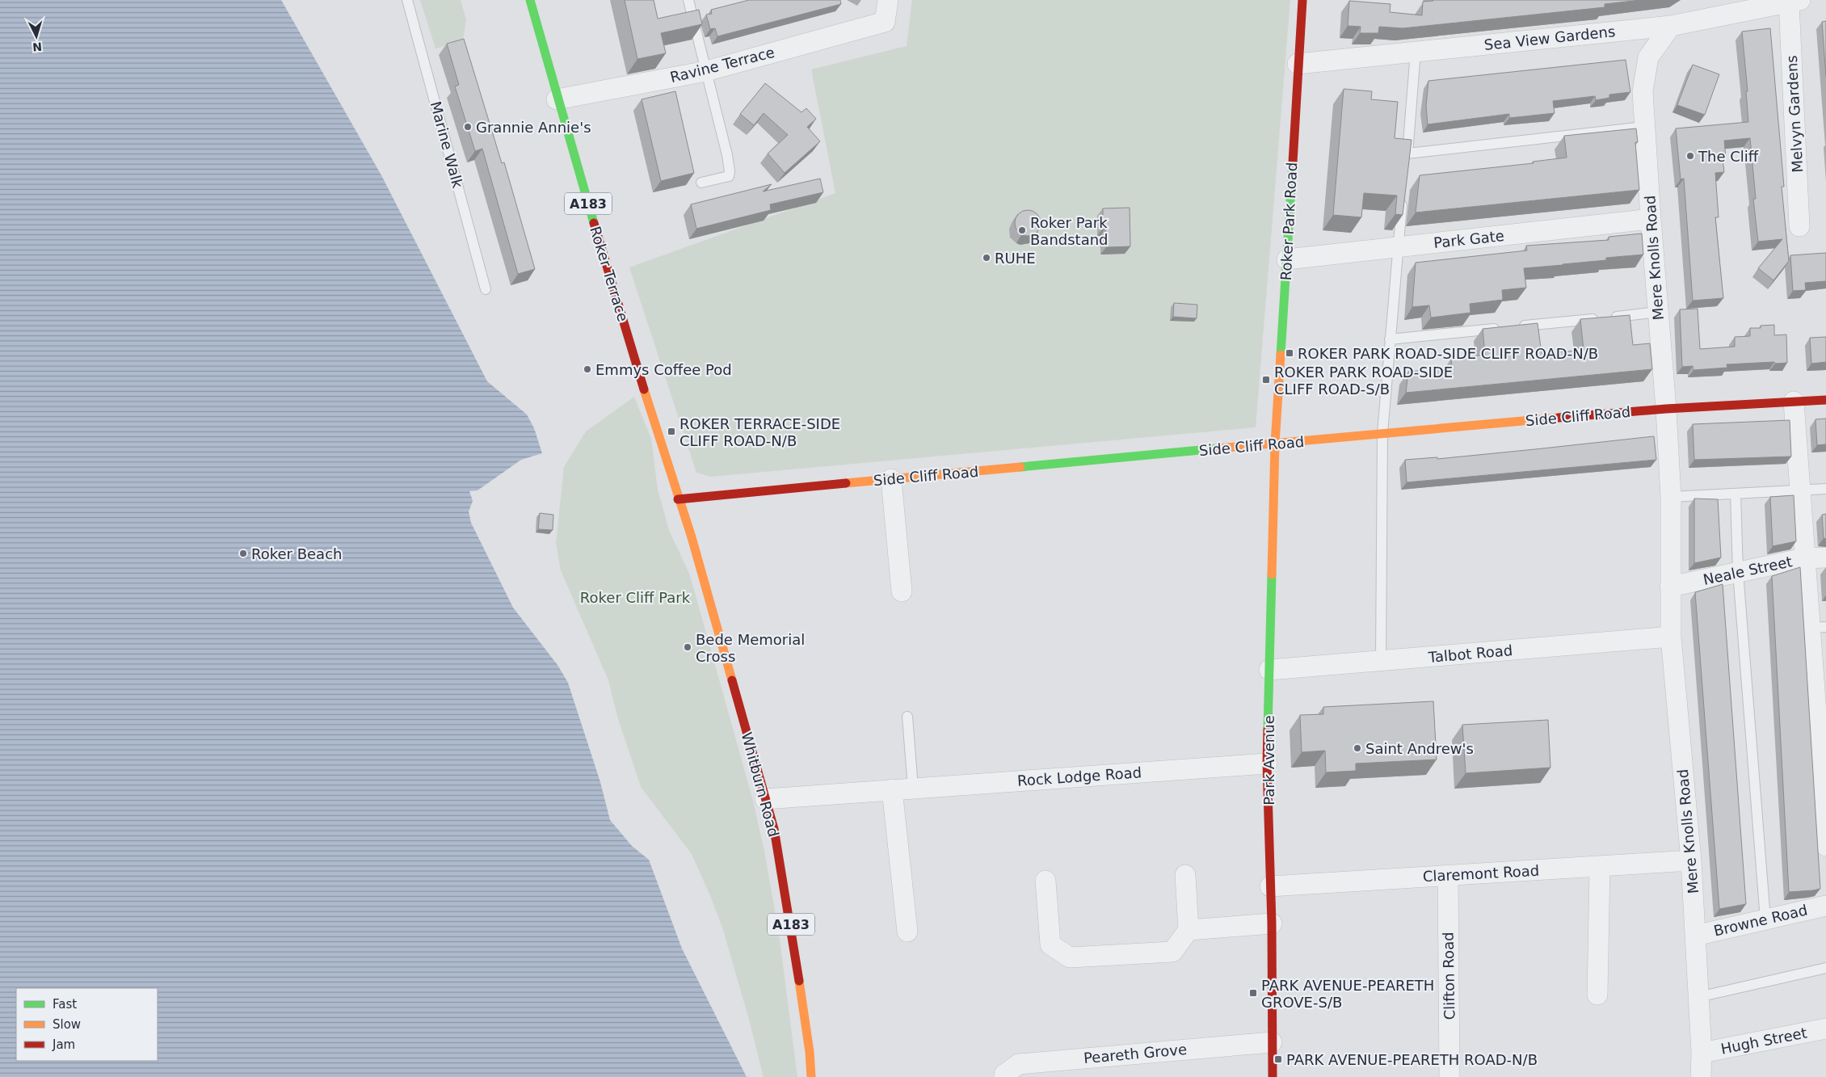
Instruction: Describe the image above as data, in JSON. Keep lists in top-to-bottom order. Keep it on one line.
{"streets":{"street":["Sea View Gardens","Ravine Terrace","Melvyn Gardens","A183","Roker Park Road","Park Gate","Mere Knolls Road","Roker Terrace","Side Cliff Road","Neale Street","Talbot Road","Park Avenue","Rock Lodge Road","Whitburn Road","Claremont Road","Browne Road","Clifton Road","Hugh Street","Peareth Grove"],"lane":["Marine Walk"]},"crossings":[["Sea View Gardens","Melvyn Gardens"],["Sea View Gardens","Roker Park Road"],["Sea View Gardens","Mere Knolls Road"],["Ravine Terrace","Roker Terrace"],["Roker Park Road","Park Gate"],["Roker Park Road","Side Cliff Road"],["Roker Park Road","Park Avenue"],["Park Gate","Mere Knolls Road"],["Mere Knolls Road","Side Cliff Road"],["Mere Knolls Road","Neale Street"],["Mere Knolls Road","Talbot Road"],["Mere Knolls Road","Claremont Road"],["Mere Knolls Road","Browne Road"],["Mere Knolls Road","Hugh Street"],["Roker Terrace","Side Cliff Road"],["Roker Terrace","Whitburn Road"],["Side Cliff Road","Park Avenue"],["Side Cliff Road","Whitburn Road"],["Talbot Road","Park Avenue"],["Park Avenue","Rock Lodge Road"],["Park Avenue","Claremont Road"],["Park Avenue","Peareth Grove"],["Rock Lodge Road","Whitburn Road"],["Claremont Road","Clifton Road"]],"parks":["Roker Cliff Park"],"places":{"other":["Grannie Annie's","The Cliff","Roker Park Bandstand","RUHE","Emmys Coffee Pod","Roker Beach","Bede Memorial Cross","Saint Andrew's"],"transit":["ROKER PARK ROAD-SIDE CLIFF ROAD-N/B","ROKER PARK ROAD-SIDE CLIFF ROAD-S/B","ROKER TERRACE-SIDE CLIFF ROAD-N/B","PARK AVENUE-PEARETH GROVE-S/B","PARK AVENUE-PEARETH ROAD-N/B"]},"legend":["Fast","Slow","Jam"],"north":"bottom"}
